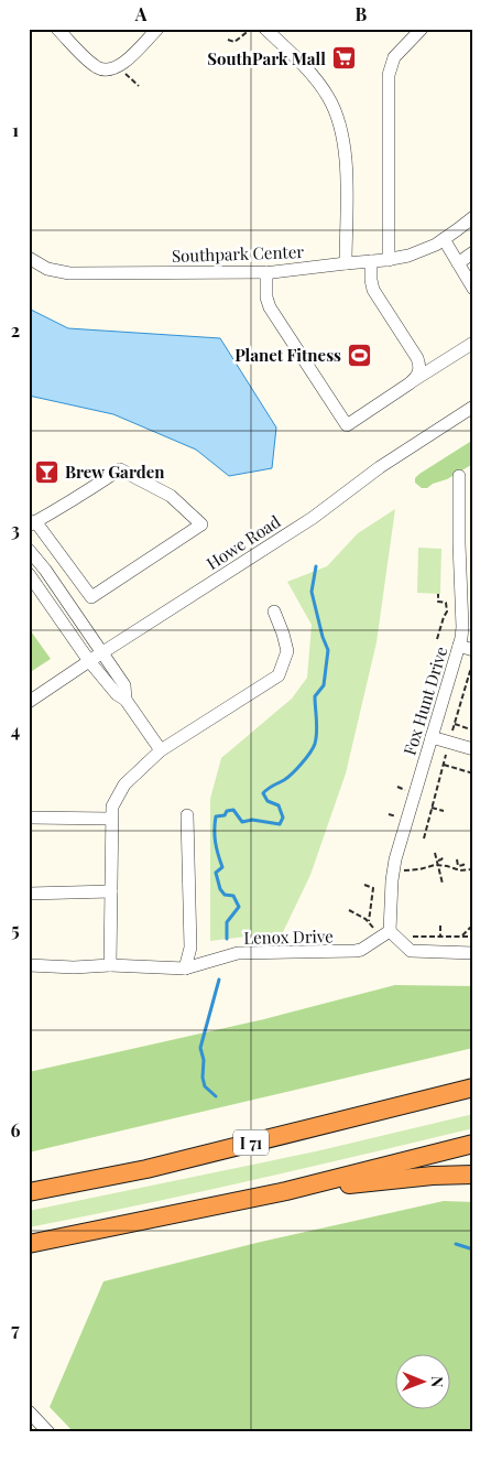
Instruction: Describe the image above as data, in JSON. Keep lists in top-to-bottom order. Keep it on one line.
{"streets":{"highway":["I 71"],"street":["Southpark Center","Howe Road","Fox Hunt Drive","Lenox Drive"]},"crossings":[["Fox Hunt Drive","Lenox Drive"]],"places":{"supermarket":["SouthPark Mall"],"sports":["Planet Fitness"],"bar":["Brew Garden"]},"north":"right","grid":{"columns":["A","B"],"rows":["1","2","3","4","5","6","7"]}}
